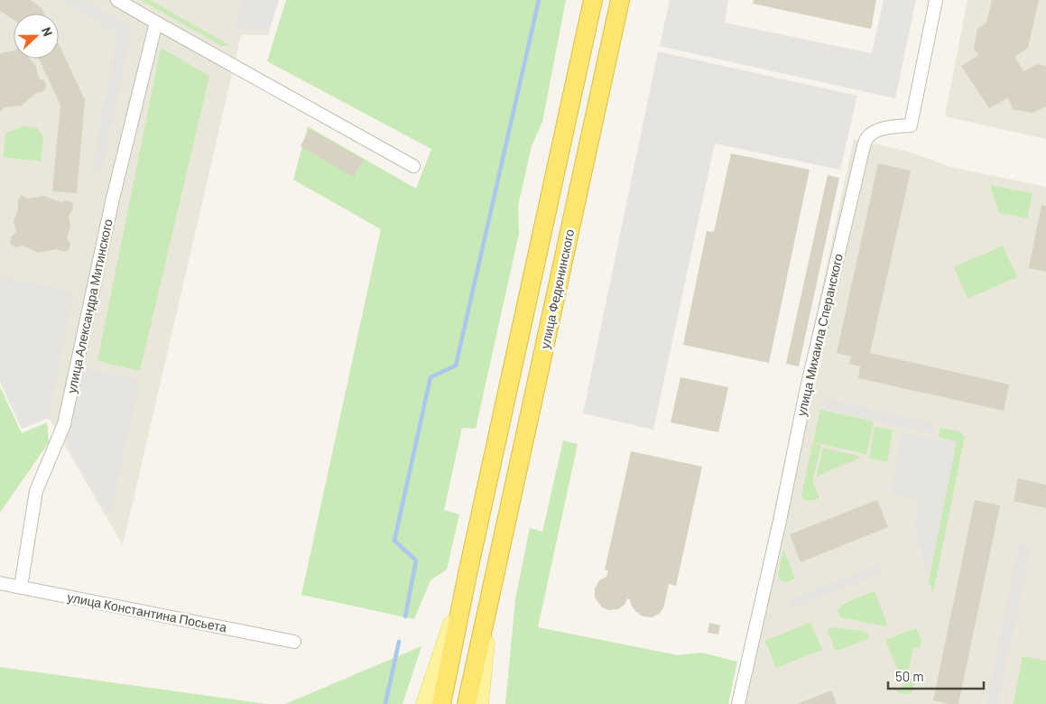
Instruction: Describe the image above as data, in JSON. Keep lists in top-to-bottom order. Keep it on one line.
{"streets":{"highway":["улица Федюнинского"],"street":["улица Александра Митинского","улица Михаила Сперанского","улица Константина Посьета"]},"crossings":[["улица Александра Митинского","улица Константина Посьета"]],"scale_bar":"50 m","north":"right"}
